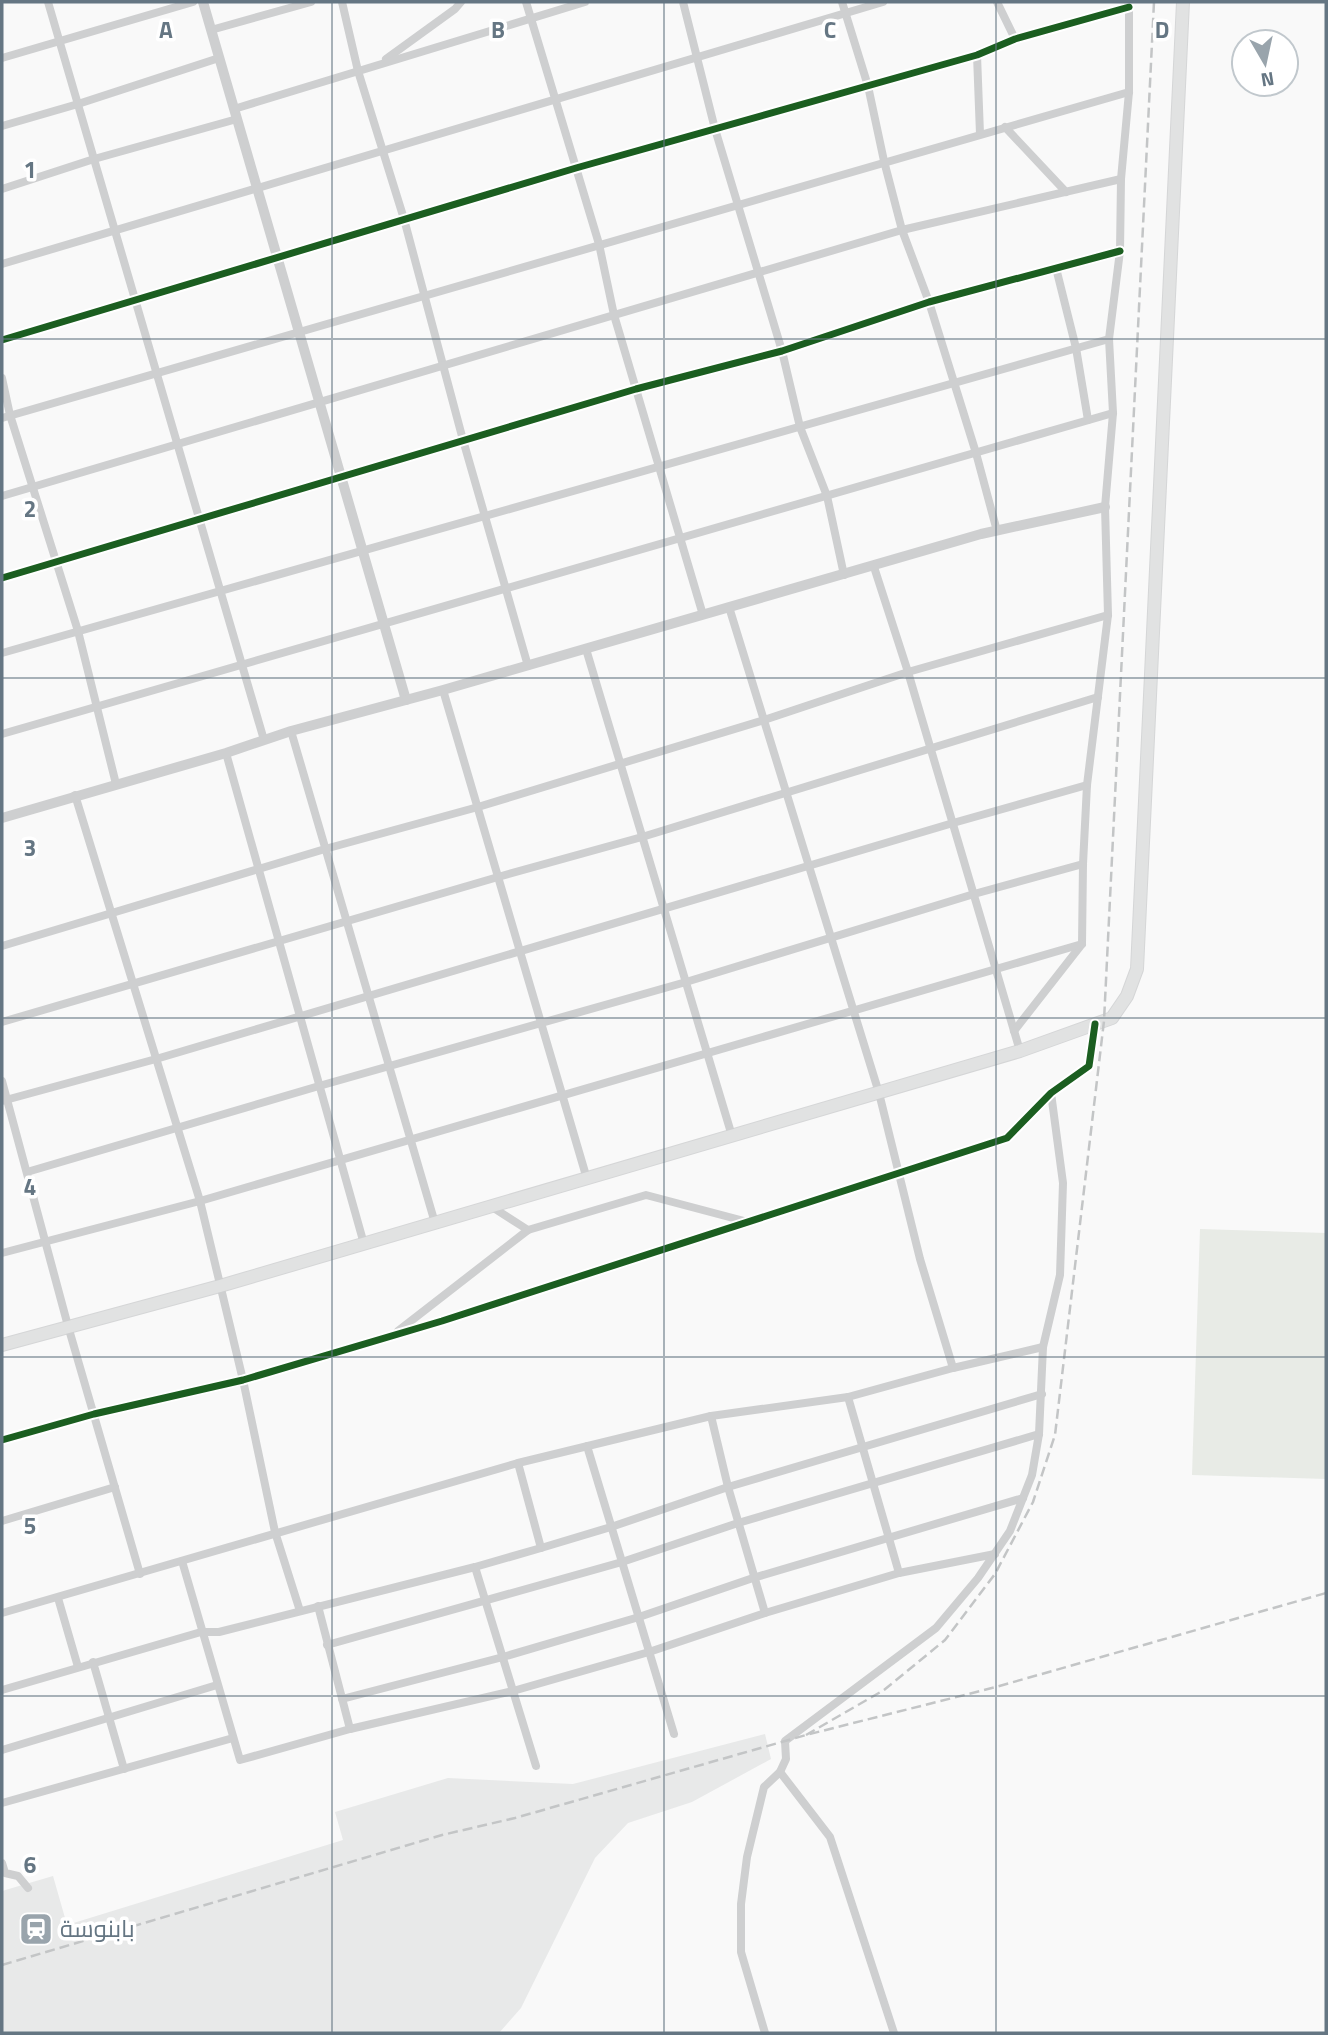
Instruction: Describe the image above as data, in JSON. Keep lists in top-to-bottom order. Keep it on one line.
{"places":{"station":["بابنوسة"]},"north":"bottom","grid":{"columns":["A","B","C","D"],"rows":["1","2","3","4","5","6"]}}
